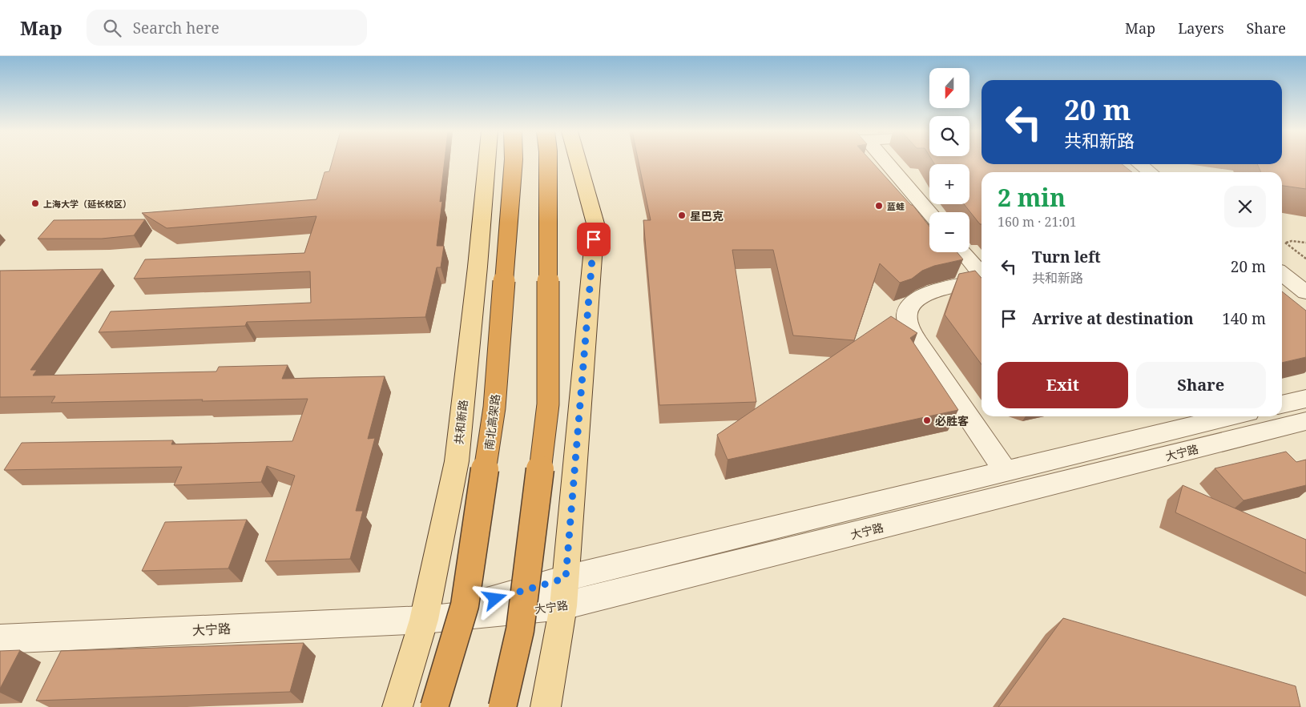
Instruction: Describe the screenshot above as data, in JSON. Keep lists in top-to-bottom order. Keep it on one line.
{"streets":{"highway":["南北高架路"],"main road":["共和新路"],"street":["大宁路"]},"crossings":[["共和新路","大宁路"]],"places":["上海大学（延长校区）","蓝蛙","星巴克","必胜客"],"north":"bottom","page":{"header":"Map","search":"Search here","nav":["Map","Layers","Share"],"map_buttons":["+","−"],"turn":["20 m","共和新路"],"heading":["2 min","160 m · 21:01"],"list":[{"name":"Turn left","note":"共和新路","value":"20 m"},{"name":"Arrive at destination","value":"140 m"}],"buttons":["Exit","Share"]}}
